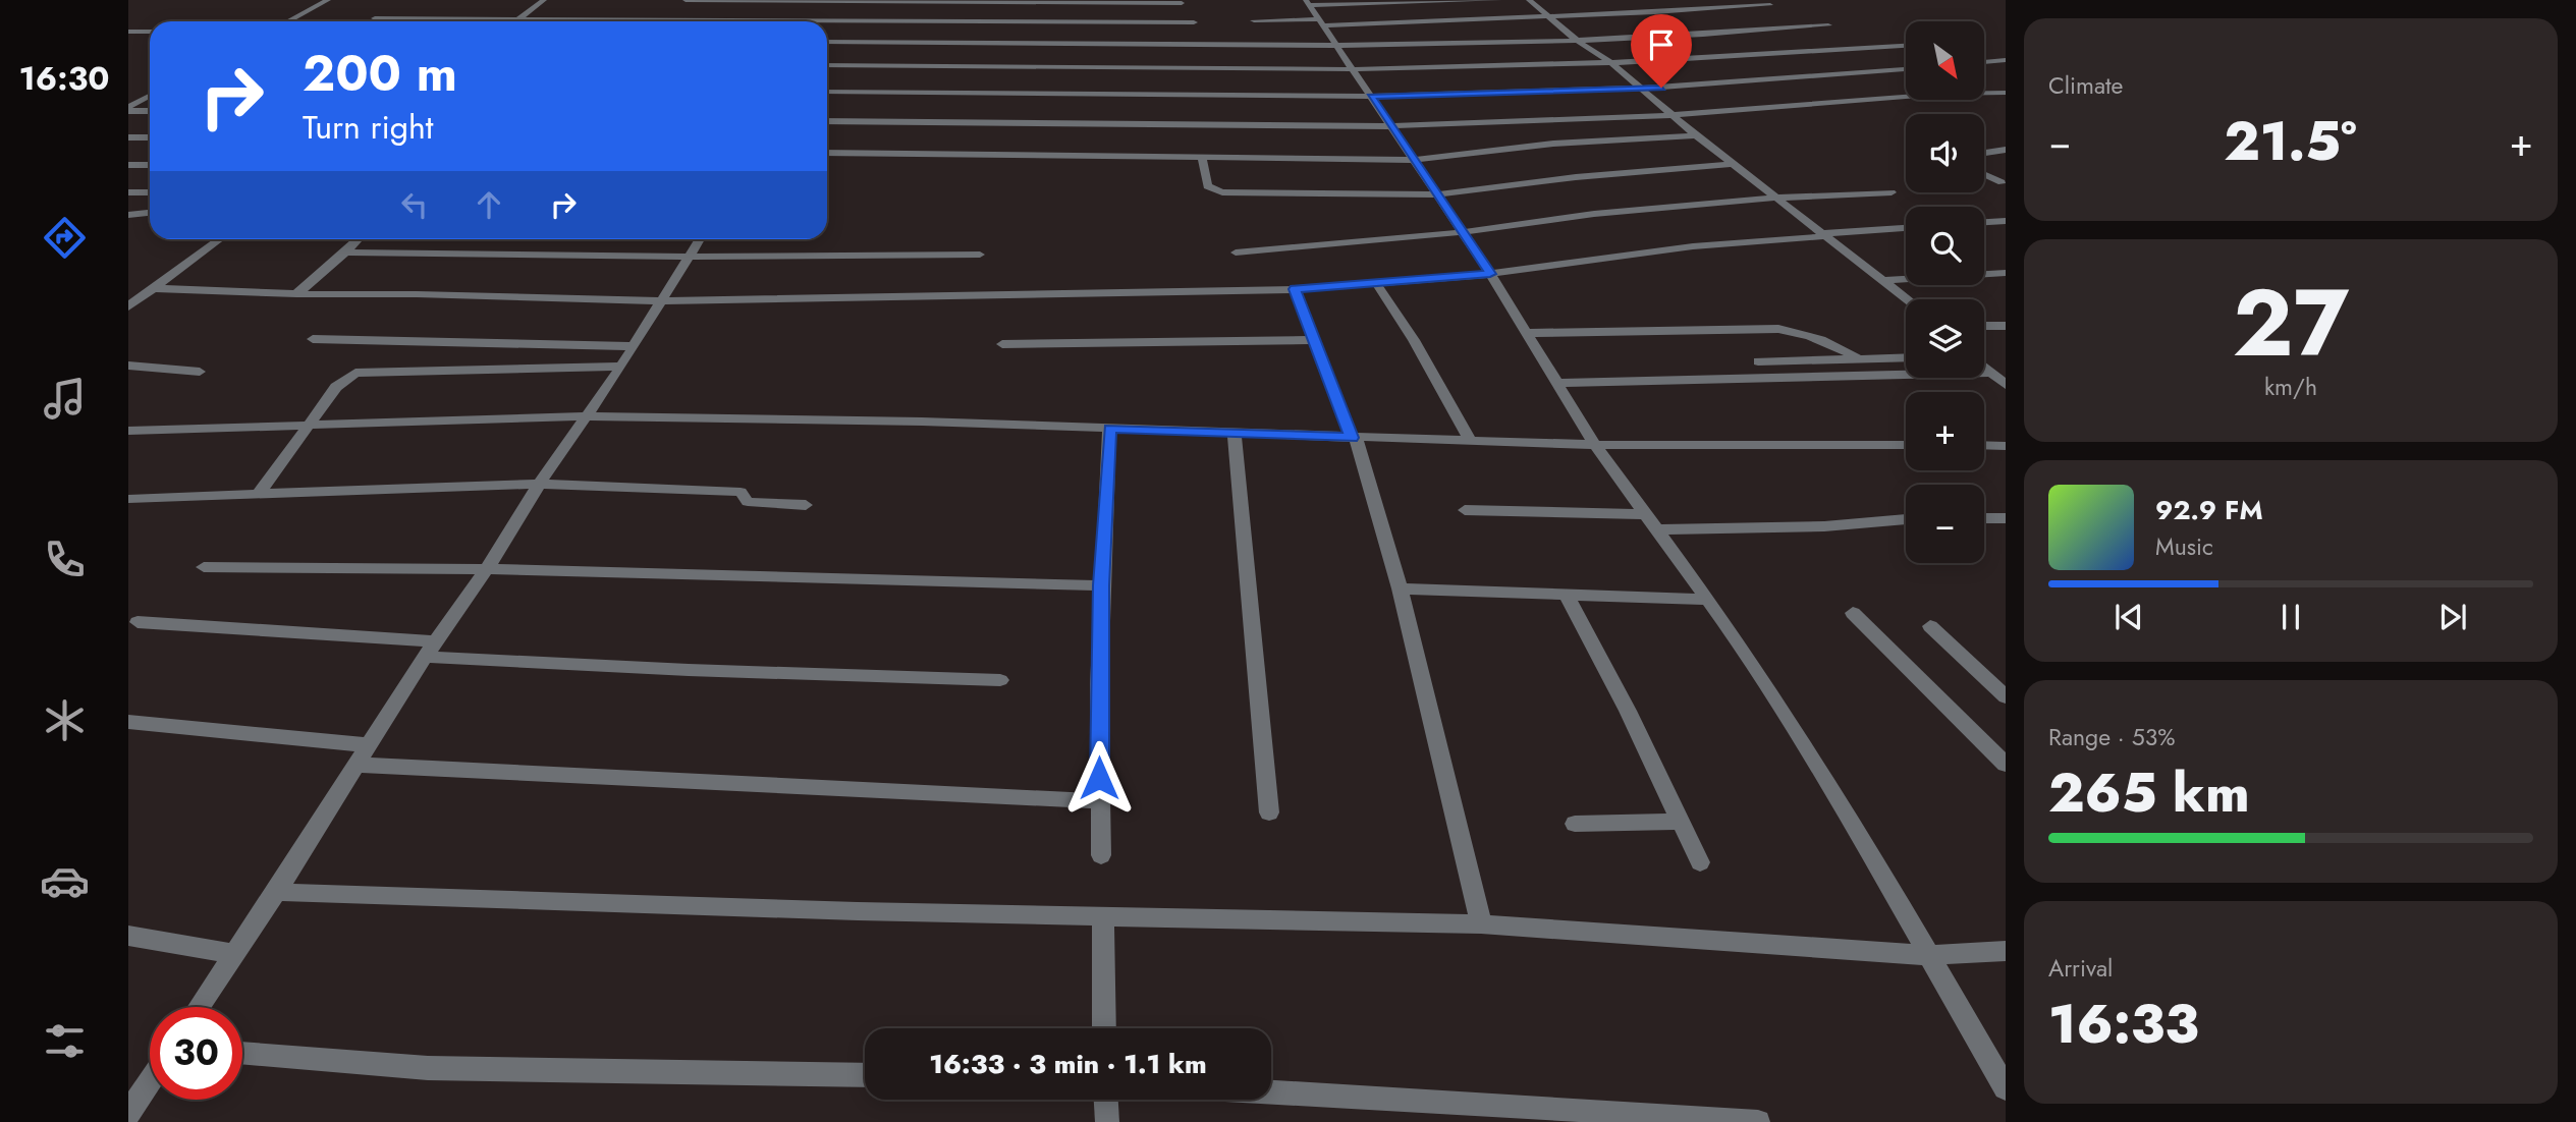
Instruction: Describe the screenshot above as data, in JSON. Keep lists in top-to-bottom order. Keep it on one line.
{"north":"bottom right","page":{"tabs":"16:30","tile":["Climate",["27","km/h"],["Range · 53%","265 km"],["Arrival","16:33"]],"map_buttons":["+","−"],"turn":["200 m","Turn right"],"heat":["−","21.5°","+"],"song":["92.9 FM","Music"],"limit":"30","trip":"16:33 · 3 min · 1.1 km"}}
